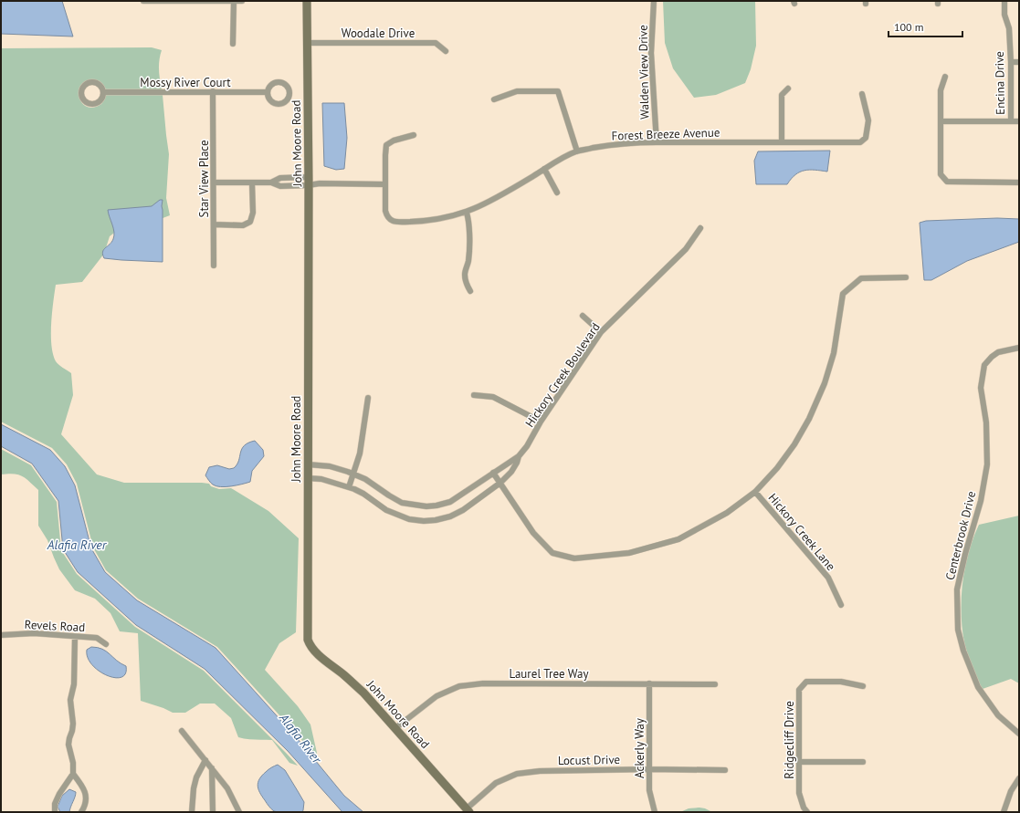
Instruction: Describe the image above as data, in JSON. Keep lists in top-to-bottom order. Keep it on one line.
{"streets":{"street":["Woodale Drive","Walden View Drive","Mossy River Court","Encina Drive","Forest Breeze Avenue","John Moore Road","Star View Place","Hickory Creek Boulevard","Hickory Creek Lane","Centerbrook Drive","Revels Road","Laurel Tree Way","Ridgecliff Drive","Ackerly Way","Locust Drive"]},"crossings":[["Woodale Drive","John Moore Road"],["Walden View Drive","Forest Breeze Avenue"],["Mossy River Court","Star View Place"],["John Moore Road","Hickory Creek Boulevard"],["John Moore Road","Laurel Tree Way"],["John Moore Road","Locust Drive"],["Laurel Tree Way","Ackerly Way"],["Ackerly Way","Locust Drive"]],"water":["Alafia River"],"scale_bar":"100 m"}
